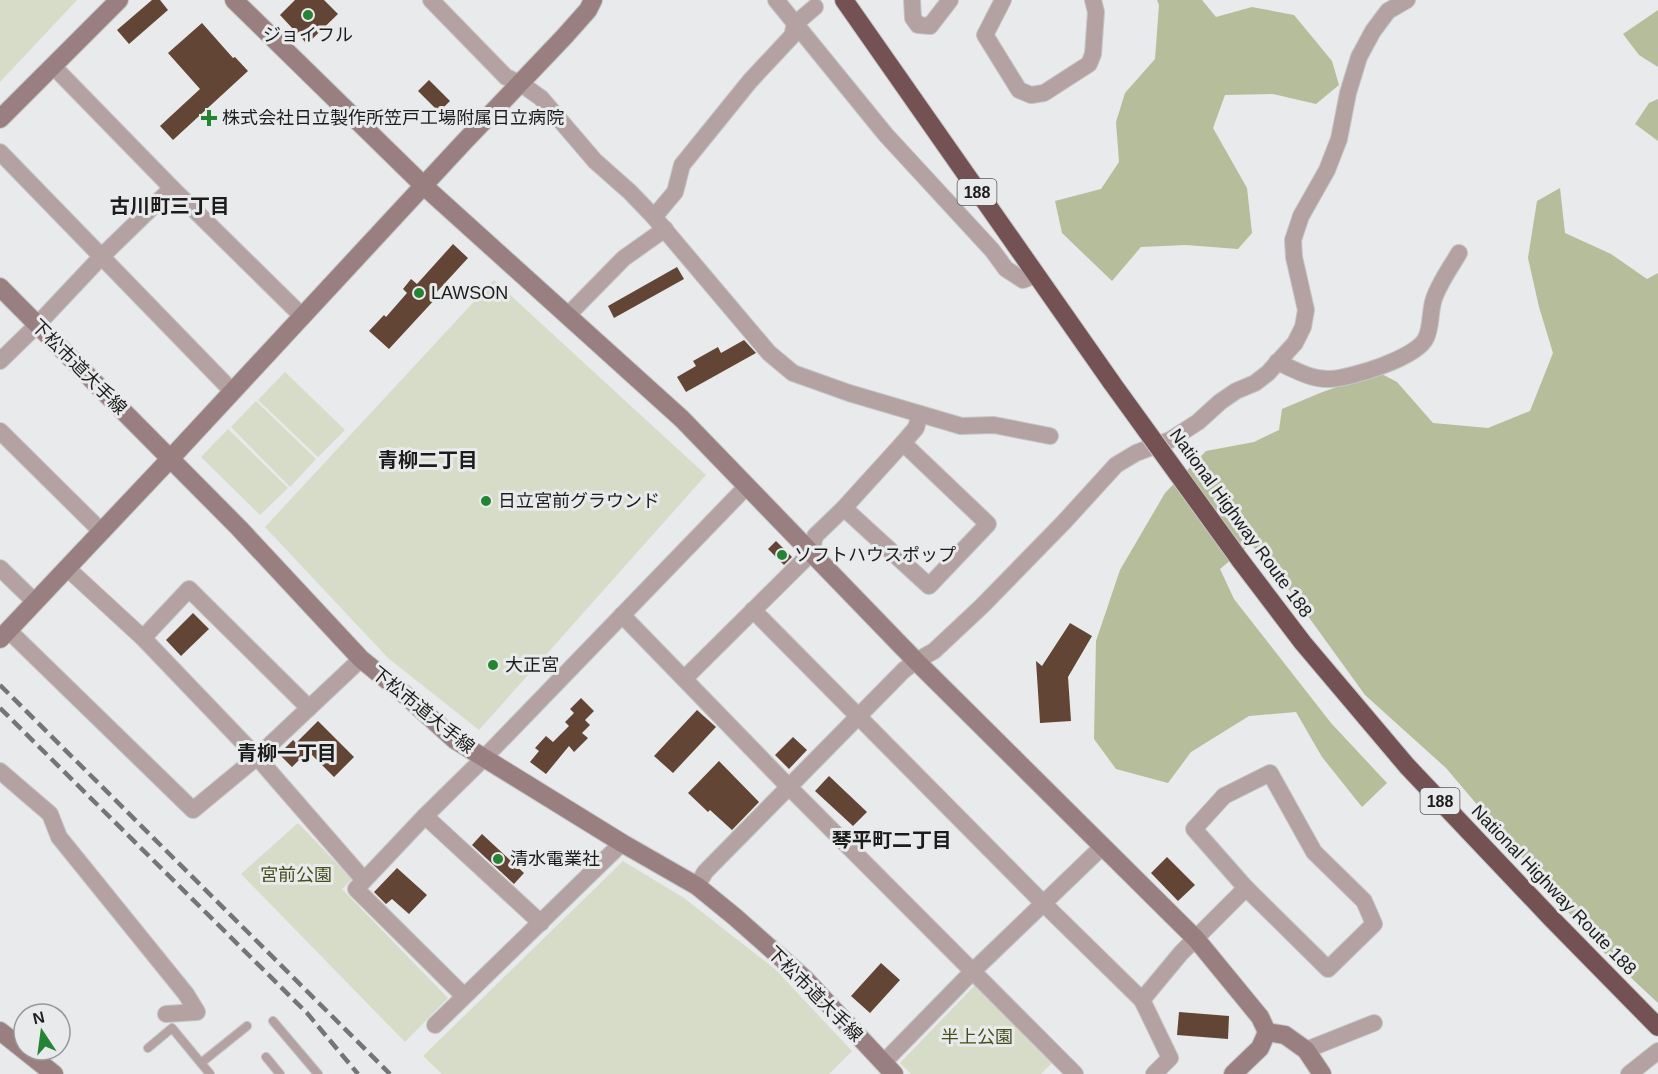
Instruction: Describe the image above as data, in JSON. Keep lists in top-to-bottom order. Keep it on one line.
{"streets":{"highway":["188","National Highway Route 188"],"street":["下松市道大手線"]},"districts":["古川町三丁目","青柳二丁目","青柳一丁目","琴平町二丁目"],"parks":["宮前公園","半上公園"],"places":{"other":["ジョイフル","LAWSON","日立宮前グラウンド","ソフトハウスポップ","大正宮","清水電業社"],"health":["株式会社日立製作所笠戸工場附属日立病院"]},"north":"top"}
